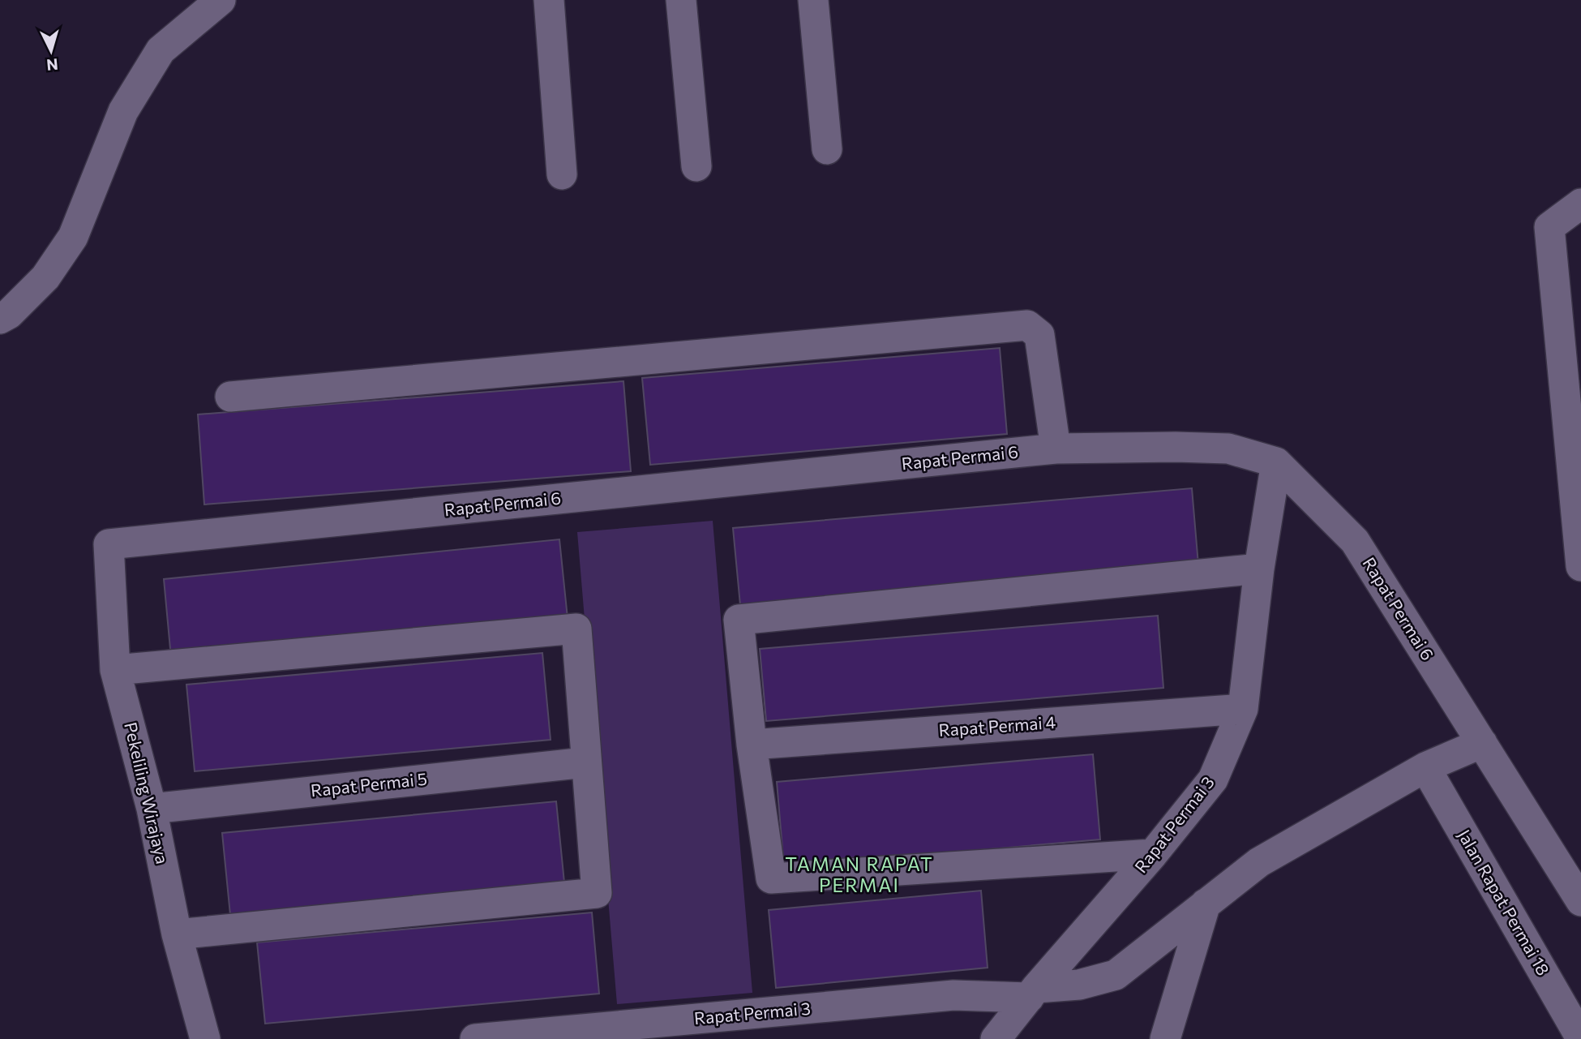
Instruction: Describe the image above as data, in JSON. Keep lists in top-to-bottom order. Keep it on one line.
{"streets":{"street":["Rapat Permai 6","Rapat Permai 4","Rapat Permai 5","Pekeliling Wirajaya","Rapat Permai 3","Jalan Rapat Permai 18"]},"crossings":[["Rapat Permai 6","Pekeliling Wirajaya"],["Rapat Permai 6","Rapat Permai 3"],["Rapat Permai 4","Rapat Permai 3"],["Rapat Permai 5","Pekeliling Wirajaya"],["Rapat Permai 3","Jalan Rapat Permai 18"]],"districts":["TAMAN RAPAT PERMAI"],"north":"bottom"}
